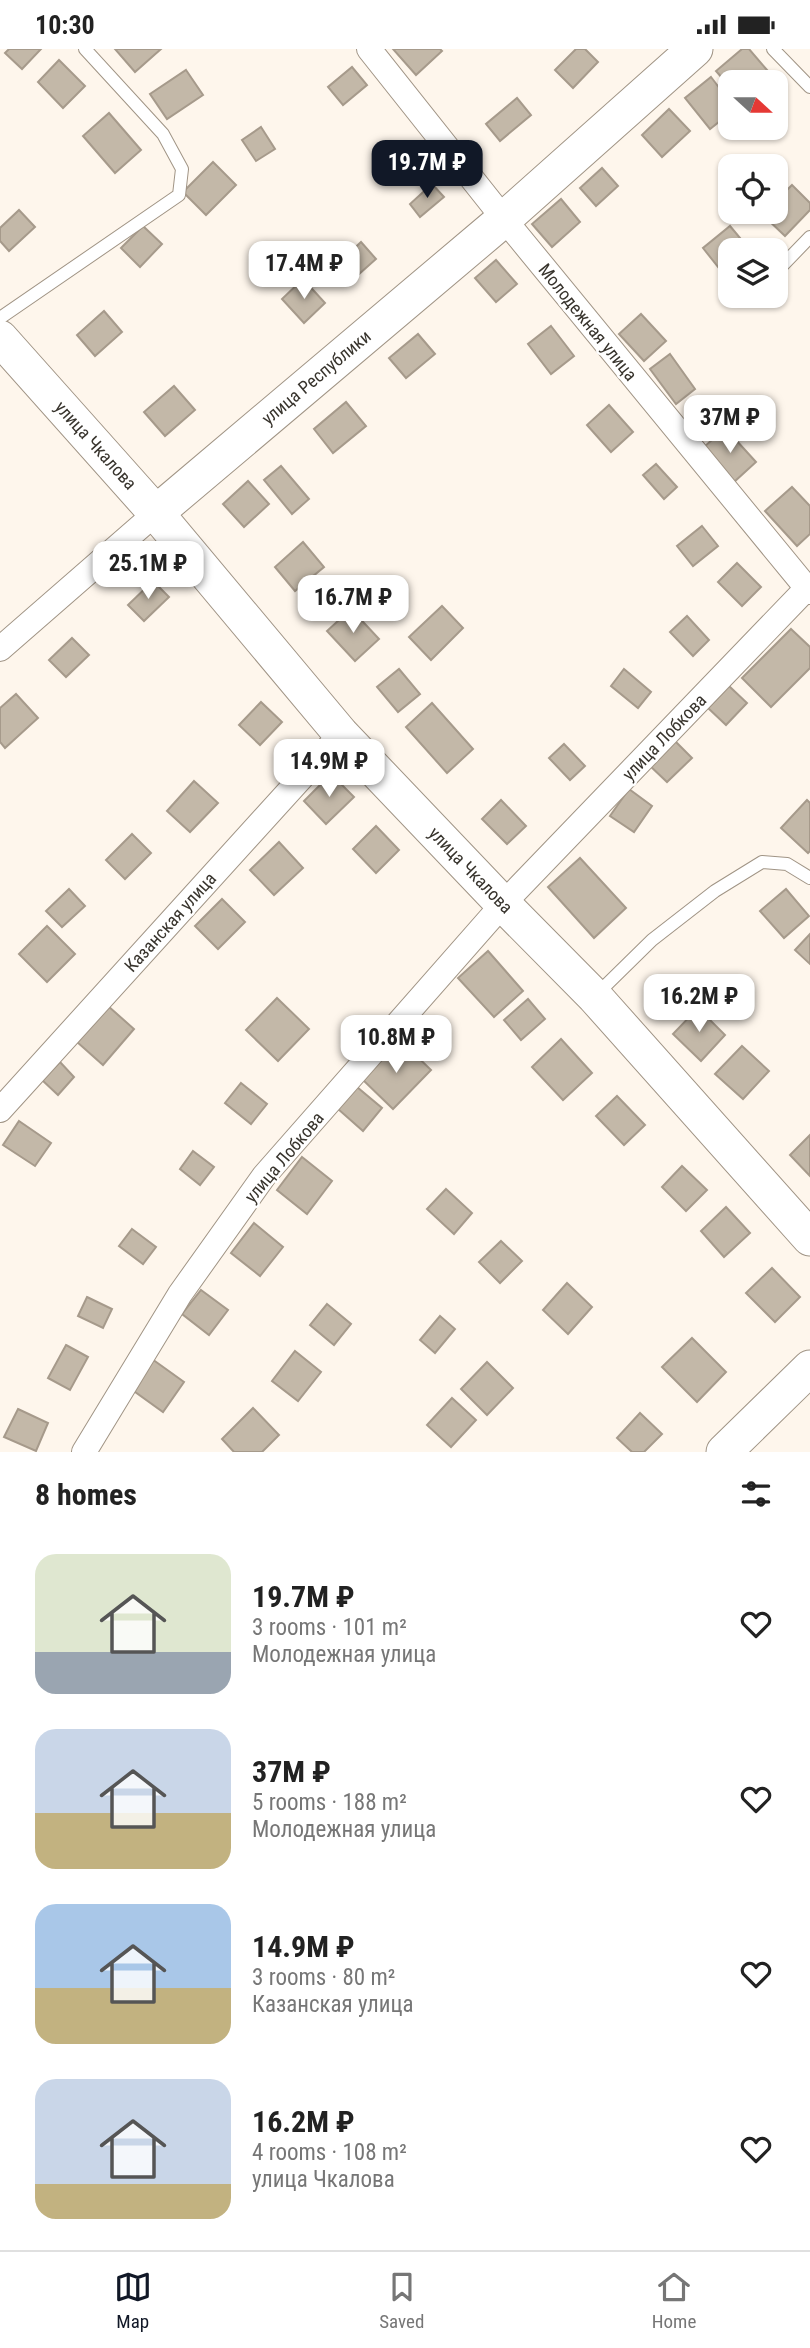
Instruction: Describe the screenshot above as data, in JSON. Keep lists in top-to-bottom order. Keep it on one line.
{"streets":{"main road":["улица Республики","улица Чкалова"],"street":["Молодежная улица","улица Лобкова","Казанская улица"]},"crossings":[["Молодежная улица","улица Республики"],["Молодежная улица","улица Лобкова"],["улица Республики","улица Чкалова"],["улица Чкалова","улица Лобкова"],["улица Чкалова","Казанская улица"]],"north":"right","page":{"status":"10:30","price":["19.7M ₽","17.4M ₽","37M ₽","25.1M ₽","16.7M ₽","14.9M ₽","16.2M ₽","10.8M ₽"],"heading":"8 homes","list":[{"name":"19.7M ₽","note":"3 rooms · 101 m² · Молодежная улица"},{"name":"37M ₽","note":"5 rooms · 188 m² · Молодежная улица"},{"name":"14.9M ₽","note":"3 rooms · 80 m² · Казанская улица"},{"name":"16.2M ₽","note":"4 rooms · 108 m² · улица Чкалова"}],"tabs":["Map","Saved","Home"]}}
